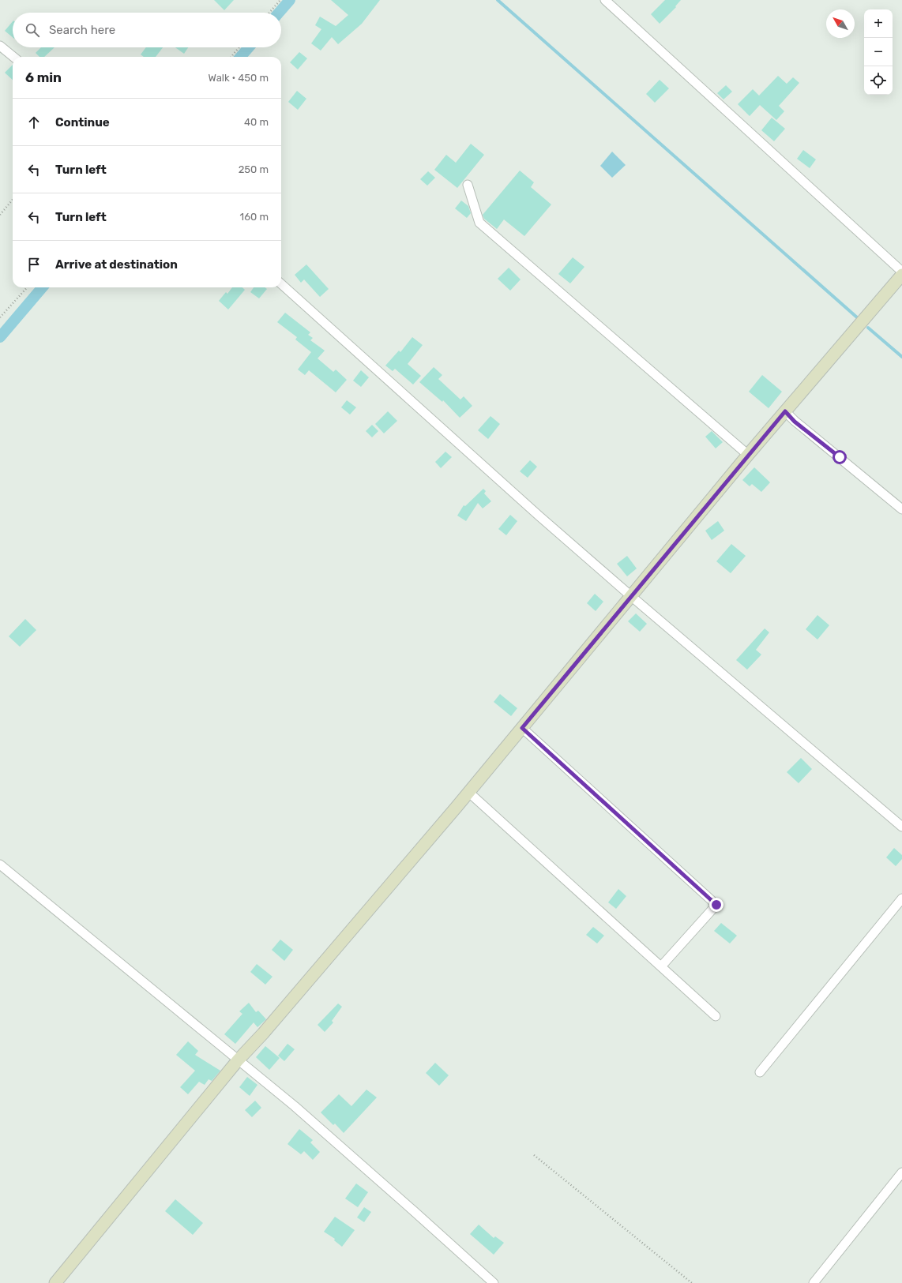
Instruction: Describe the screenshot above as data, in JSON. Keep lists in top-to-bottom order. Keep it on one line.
{"north":"top left","page":{"map_buttons":["+","−"],"search":"Search here","heading":["6 min","Walk · 450 m"],"list":[["Continue","40 m"],["Turn left","250 m"],["Turn left","160 m"],"Arrive at destination"]}}
